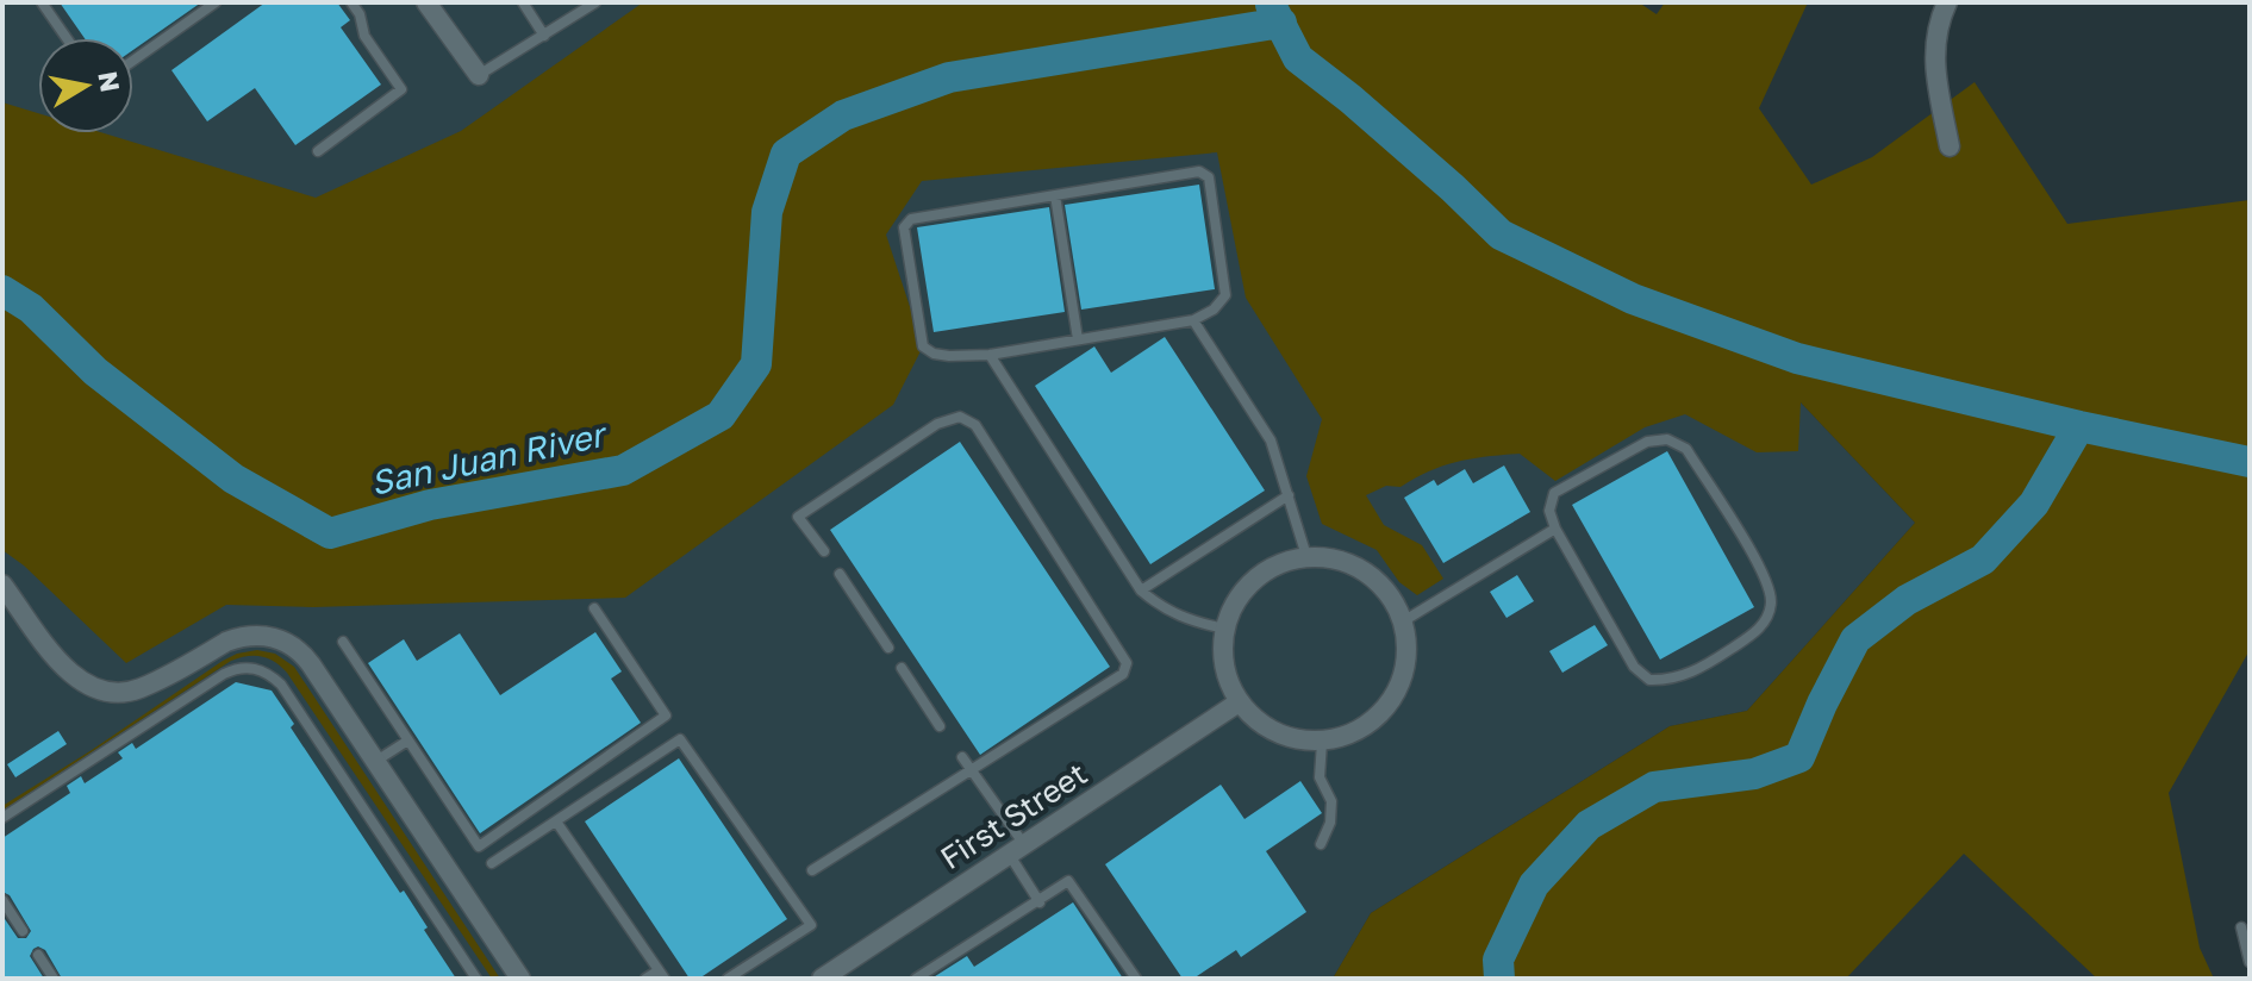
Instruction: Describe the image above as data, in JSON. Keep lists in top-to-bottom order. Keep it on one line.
{"streets":{"street":["First Street"]},"water":["San Juan River"],"north":"right"}
